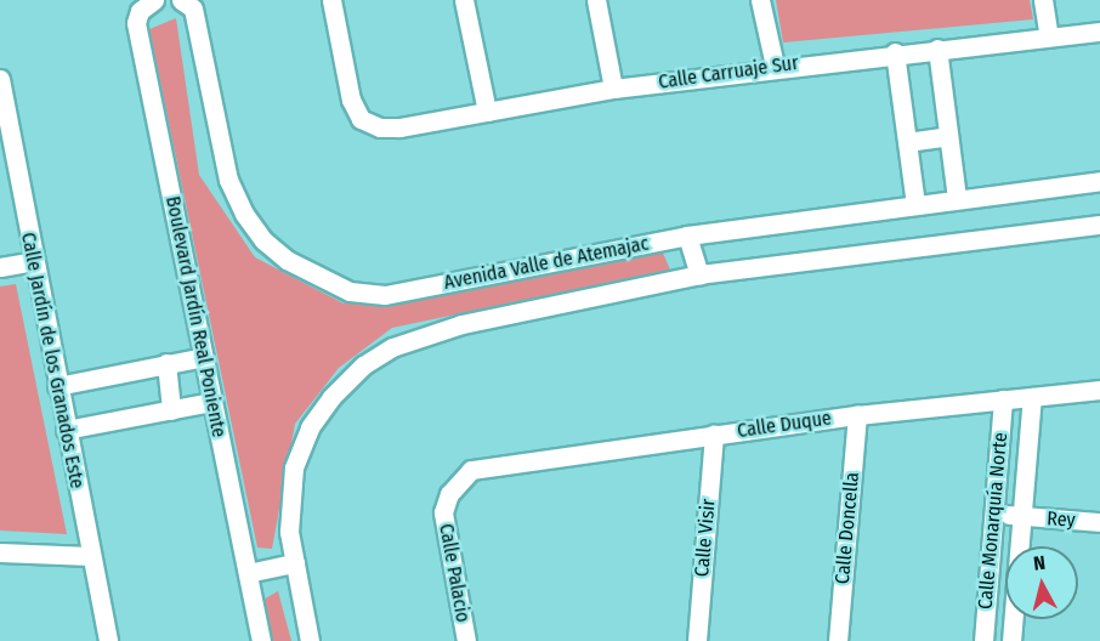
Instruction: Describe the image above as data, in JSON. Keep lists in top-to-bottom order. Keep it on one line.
{"streets":{"street":["Calle Carruaje Sur","Avenida Valle de Atemajac","Boulevard Jardín Real Poniente","Calle Jardín de los Granados Este","Calle Duque","Rey","Calle Monarquía Norte","Calle Doncella","Calle Visir","Calle Palacio"]},"crossings":[["Calle Duque","Calle Monarquía Norte"],["Calle Duque","Calle Doncella"],["Calle Duque","Calle Visir"],["Calle Duque","Calle Palacio"],["Rey","Calle Monarquía Norte"]],"north":"top"}
